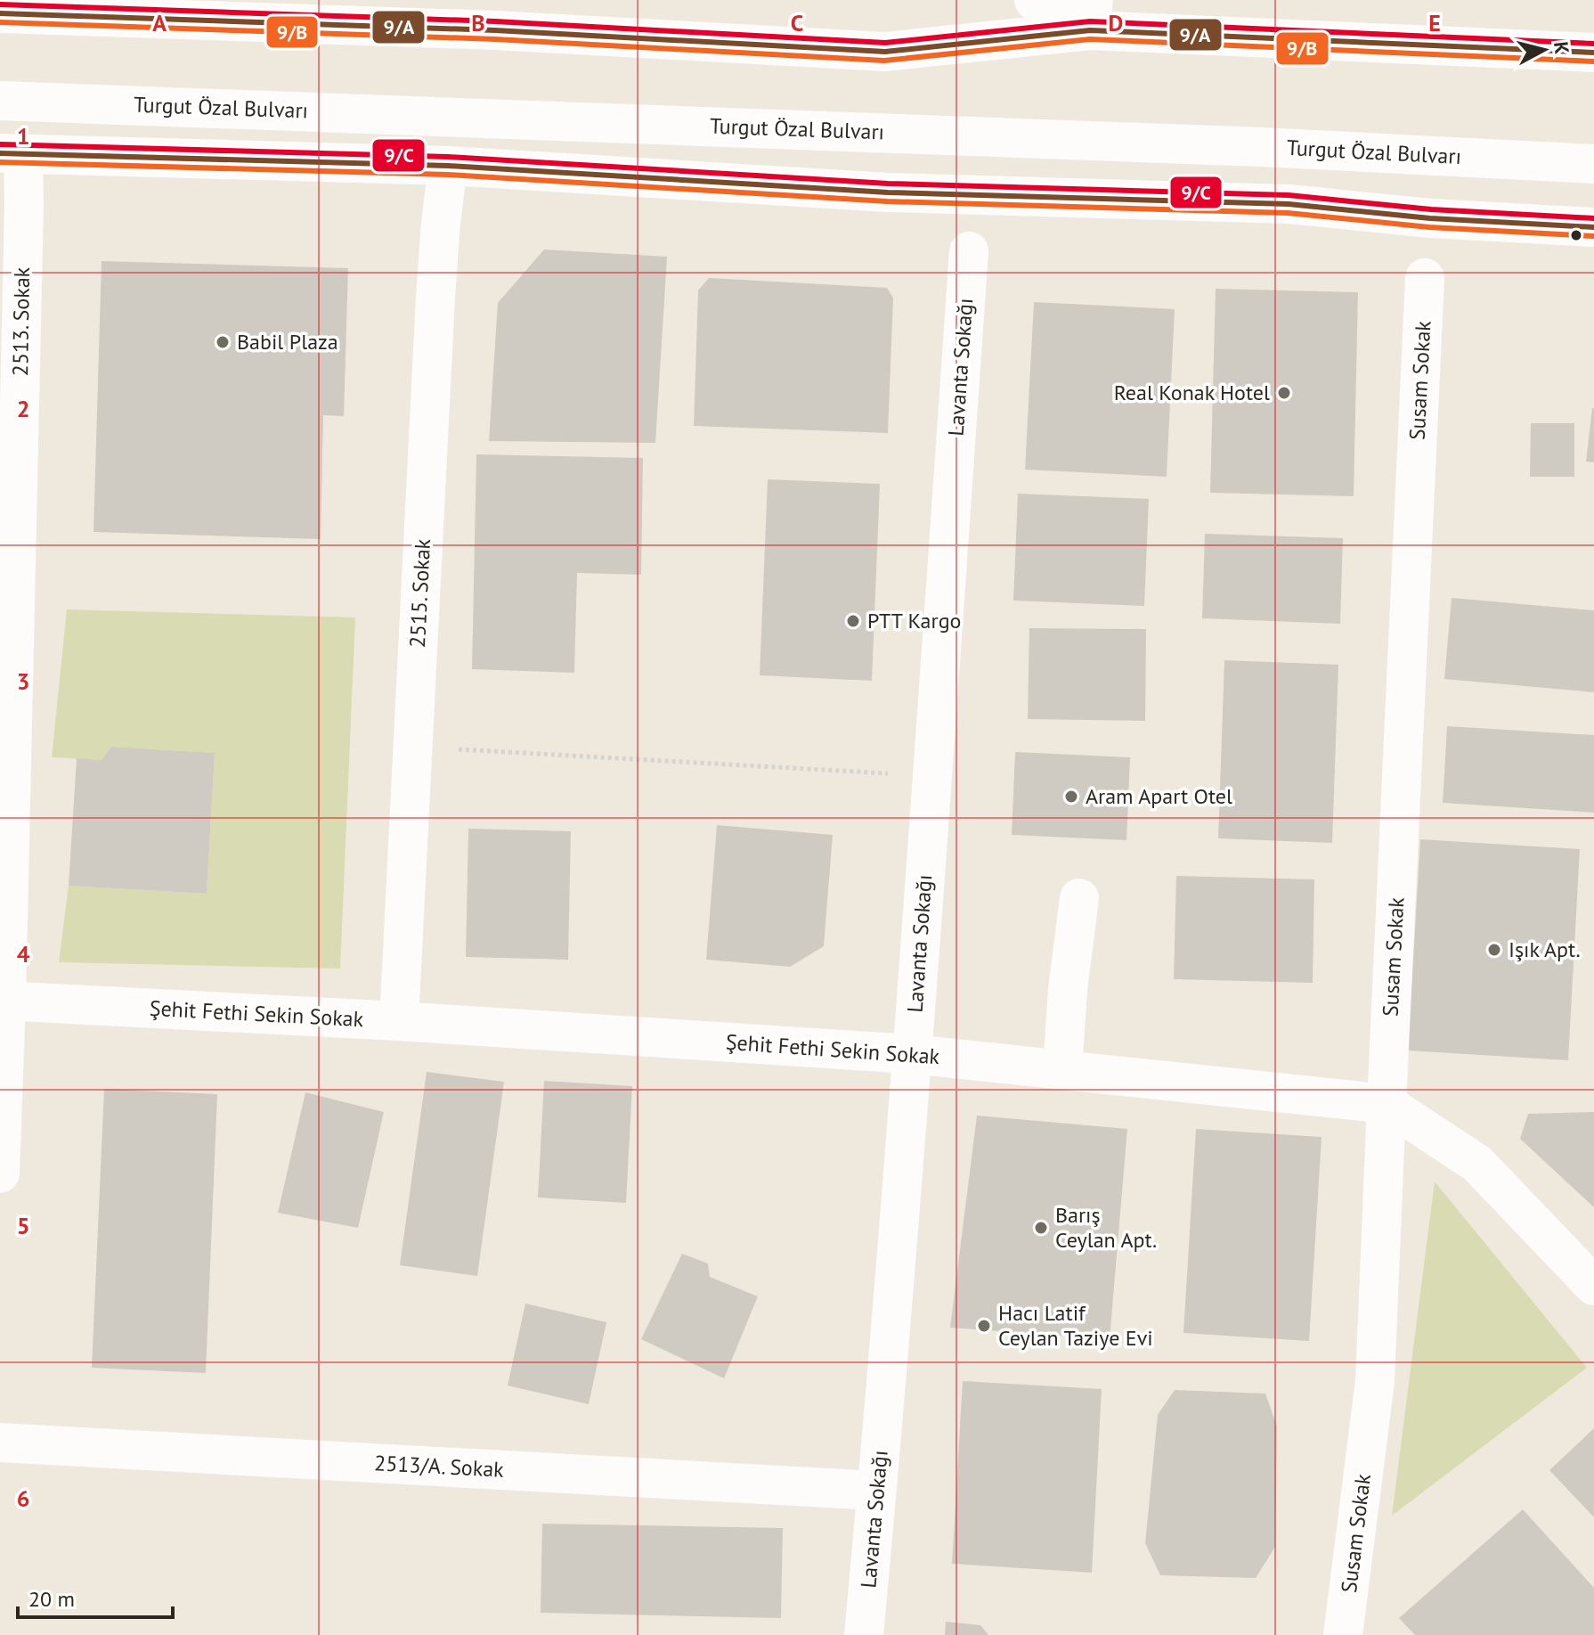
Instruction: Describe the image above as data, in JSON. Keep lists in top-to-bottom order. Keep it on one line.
{"streets":{"street":["Turgut Özal Bulvarı","2513. Sokak","Lavanta Sokağı","Susam Sokak","2515. Sokak","Şehit Fethi Sekin Sokak","2513/A. Sokak"]},"crossings":[["2513. Sokak","Şehit Fethi Sekin Sokak"],["Lavanta Sokağı","Şehit Fethi Sekin Sokak"],["Lavanta Sokağı","2513/A. Sokak"],["Susam Sokak","Şehit Fethi Sekin Sokak"],["2515. Sokak","Şehit Fethi Sekin Sokak"]],"places":["Babil Plaza","Real Konak Hotel","PTT Kargo","Aram Apart Otel","Işık Apt.","Barış Ceylan Apt.","Hacı Latif Ceylan Taziye Evi"],"lines":["transit line 9/C","transit line 9/A","transit line 9/B"],"scale_bar":"20 m","north":"right","grid":{"columns":["A","B","C","D","E"],"rows":["1","2","3","4","5","6"]}}
